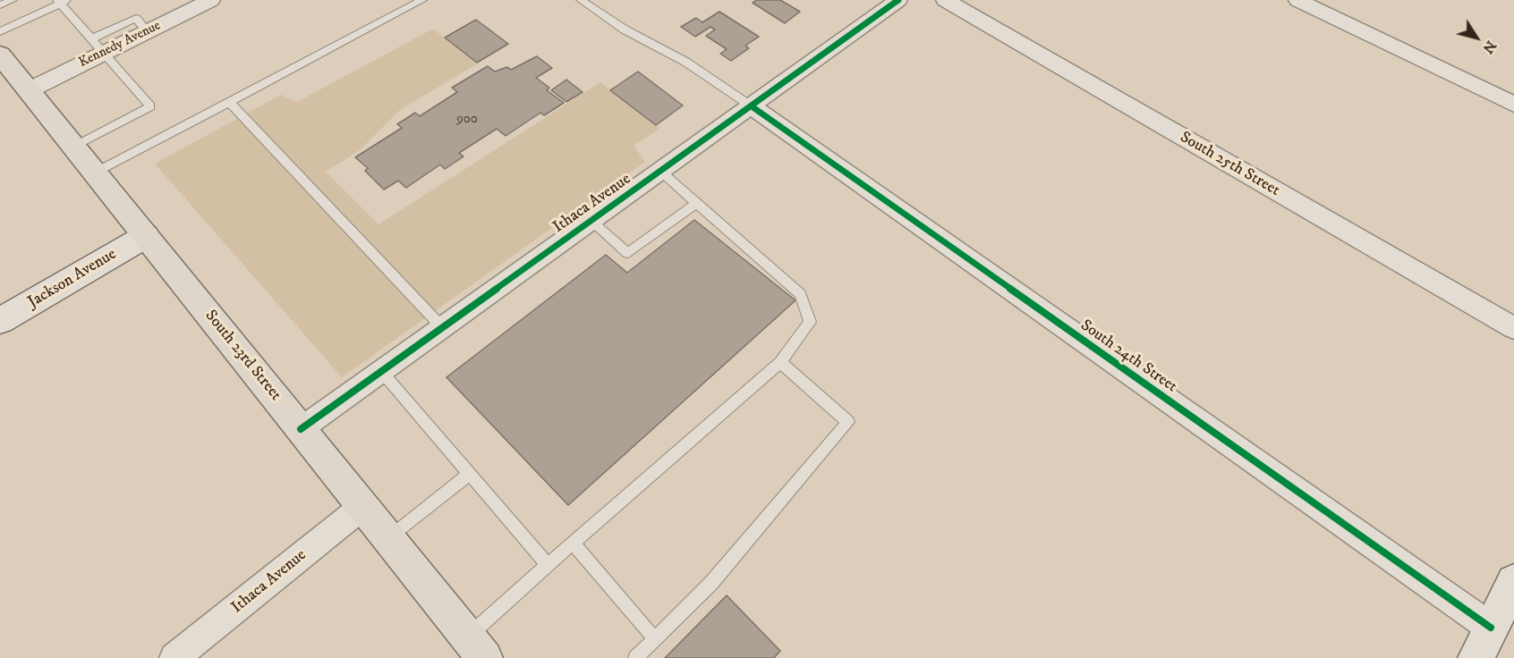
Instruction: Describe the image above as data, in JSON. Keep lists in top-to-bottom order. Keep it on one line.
{"streets":{"main road":["South 23rd Street"],"street":["Kennedy Avenue","South 25th Street","Ithaca Avenue","Jackson Avenue","South 24th Street"]},"crossings":[["Kennedy Avenue","South 23rd Street"],["Ithaca Avenue","South 23rd Street"],["Ithaca Avenue","South 24th Street"],["Jackson Avenue","South 23rd Street"]],"house_numbers":["900"],"north":"bottom right"}
